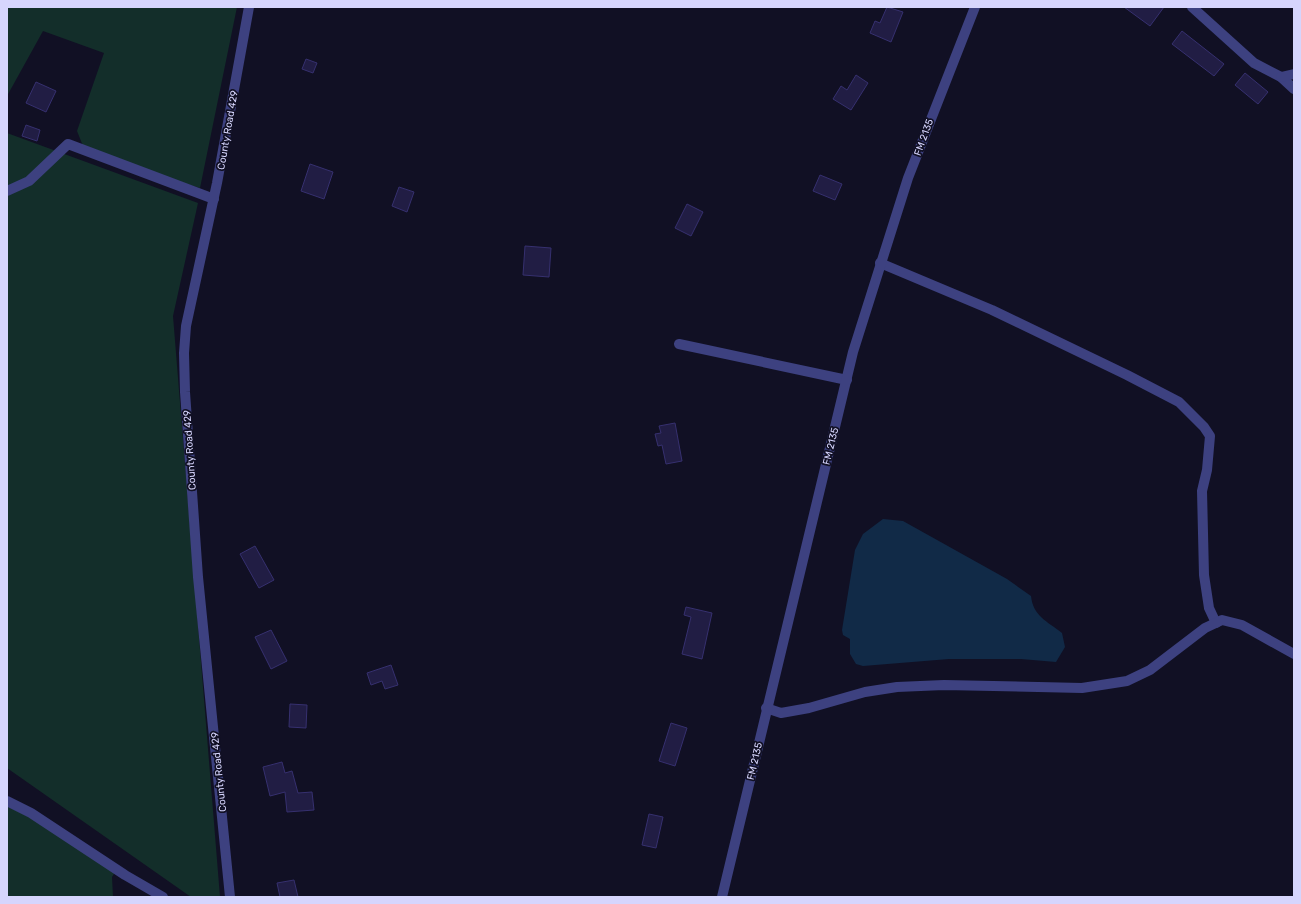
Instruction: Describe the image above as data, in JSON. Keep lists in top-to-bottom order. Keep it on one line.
{"streets":{"street":["County Road 429","FM 2135"]}}
